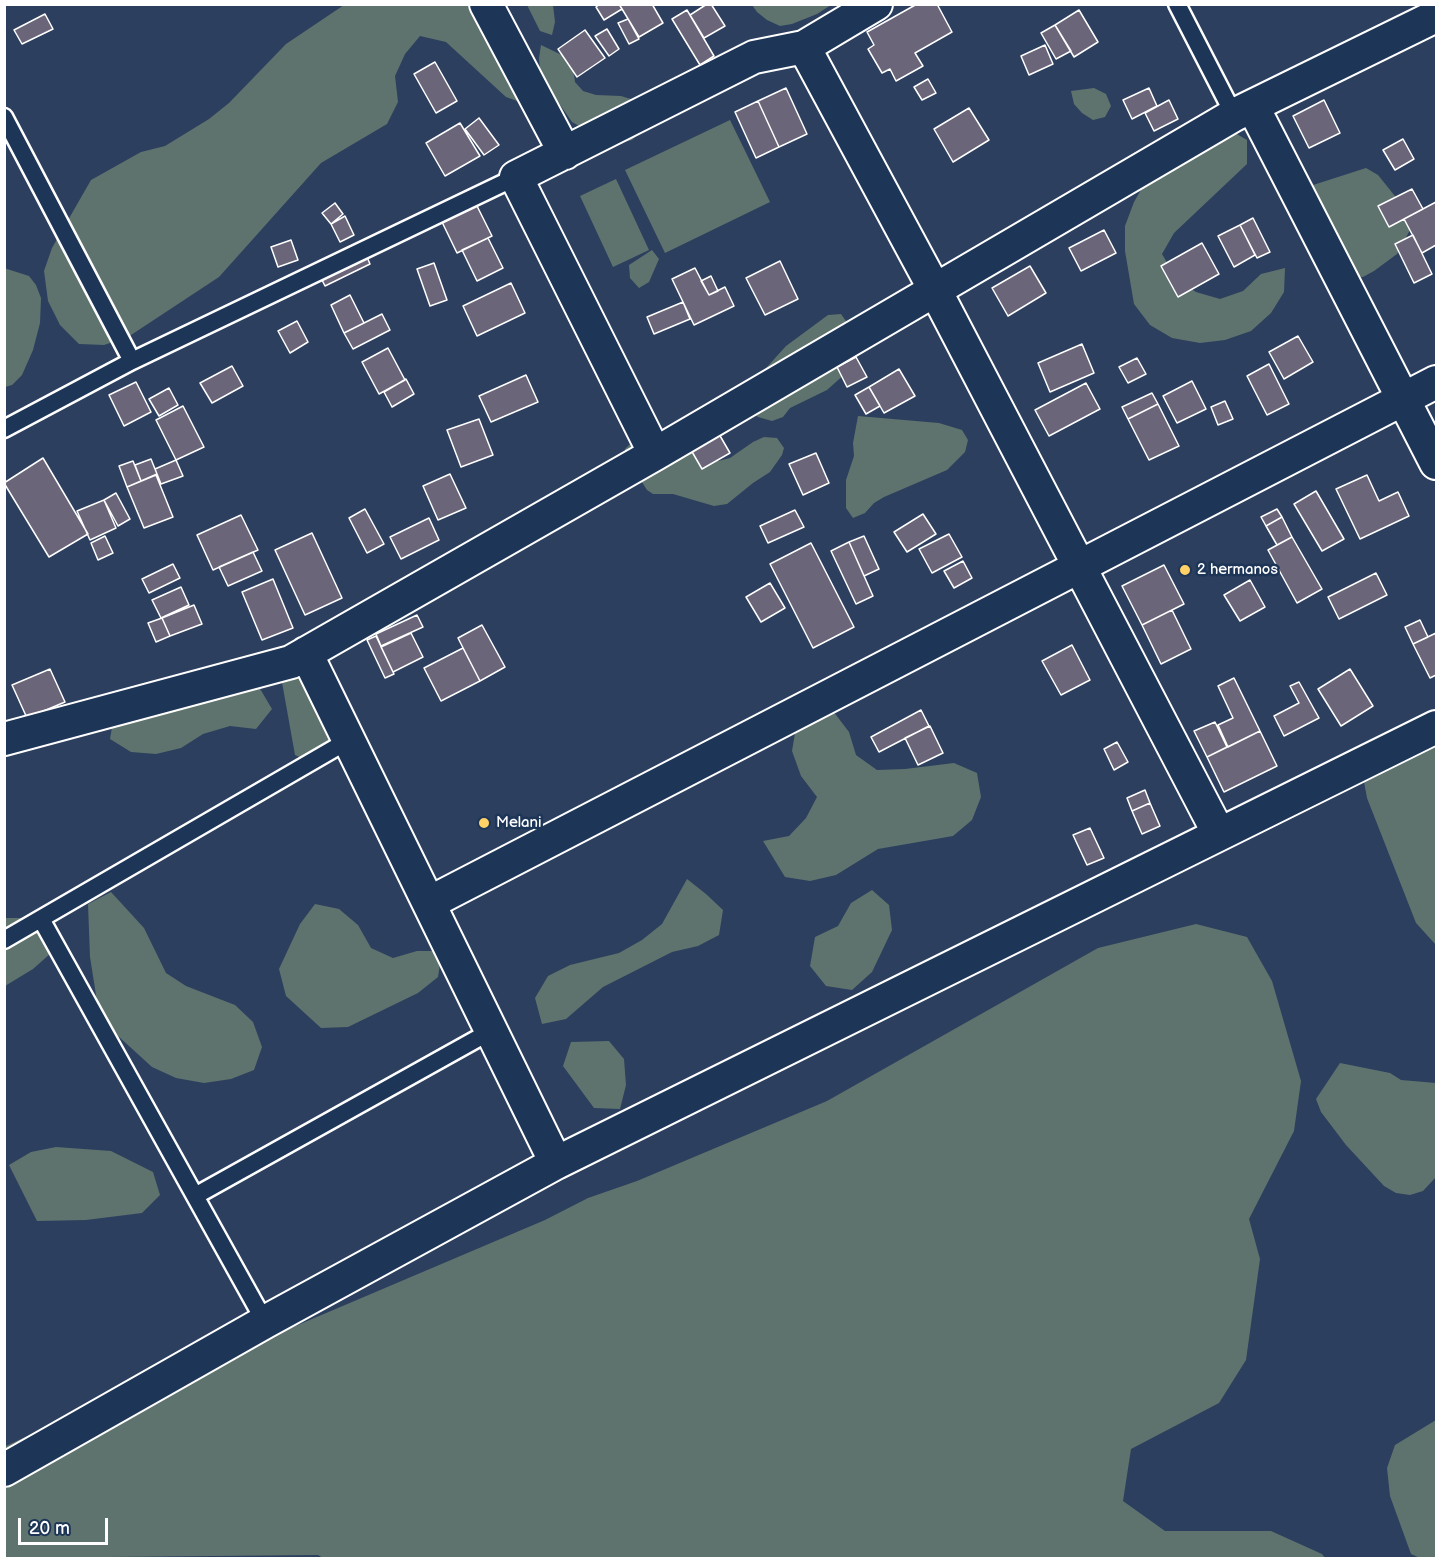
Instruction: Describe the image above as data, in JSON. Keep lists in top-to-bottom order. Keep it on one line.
{"places":["2 hermanos","Melani"],"scale_bar":"20 m"}
